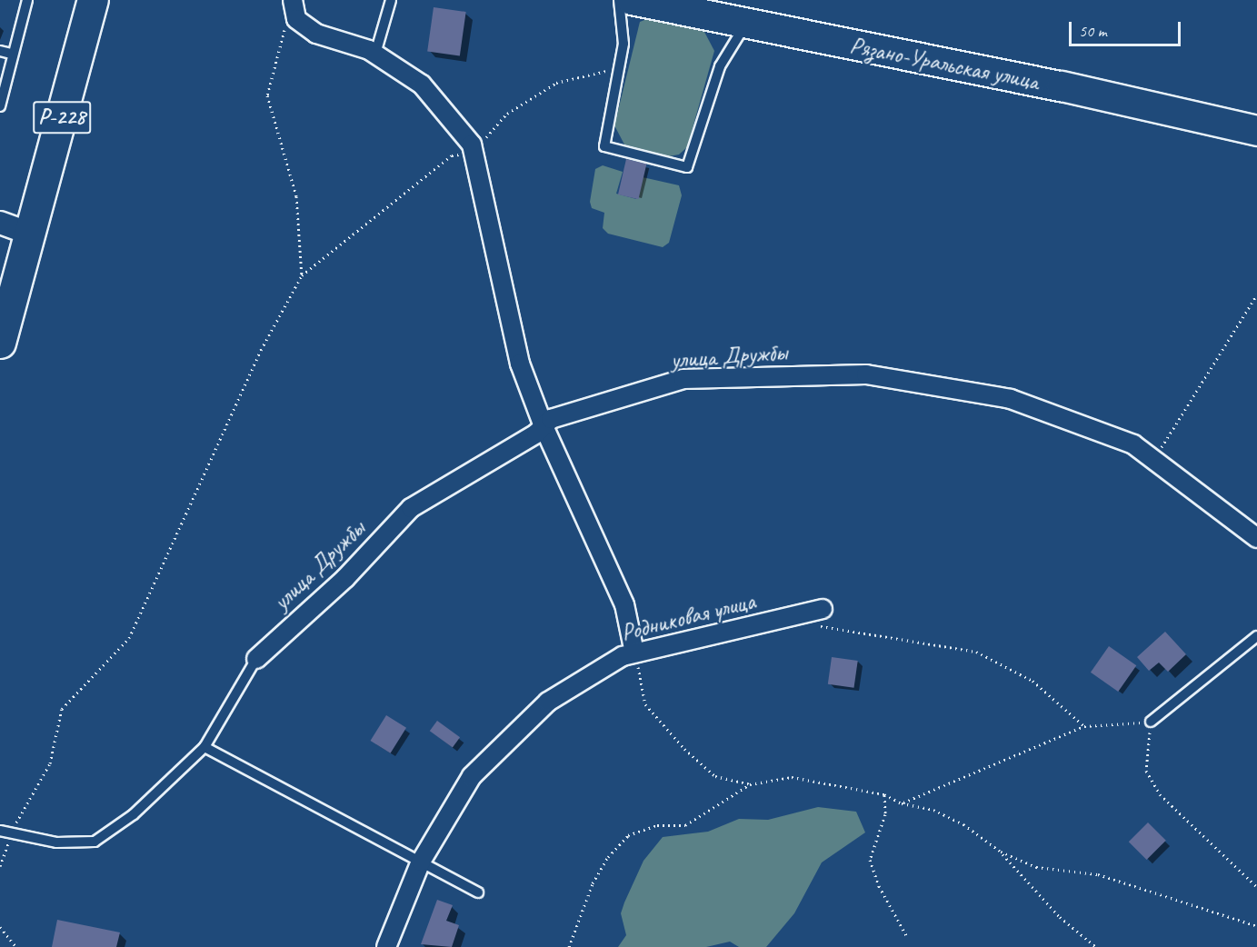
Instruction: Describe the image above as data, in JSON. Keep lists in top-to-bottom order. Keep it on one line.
{"streets":{"highway":["Р-228"],"main road":["Рязано-Уральская улица"],"street":["улица Дружбы","Родниковая улица"]},"scale_bar":"50 m"}
